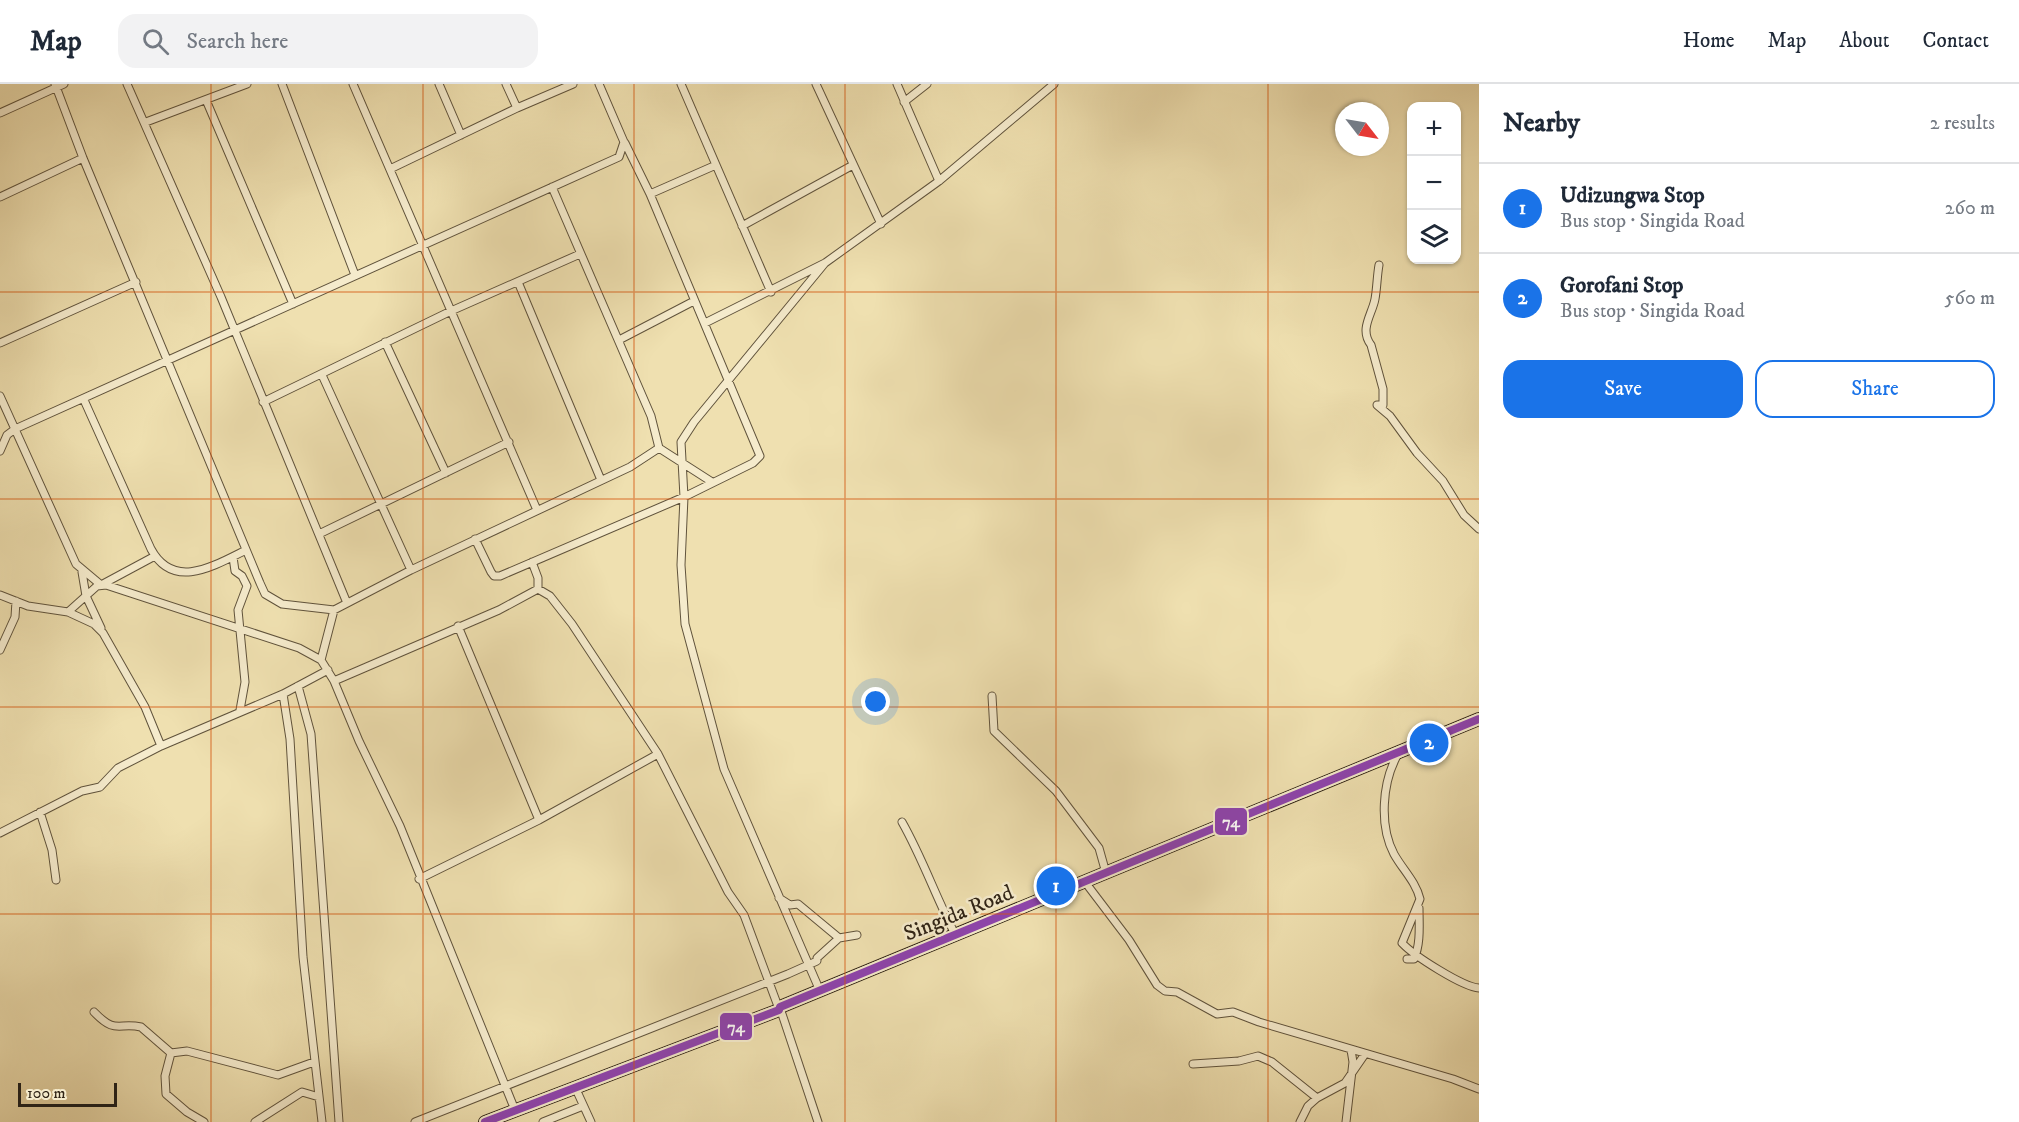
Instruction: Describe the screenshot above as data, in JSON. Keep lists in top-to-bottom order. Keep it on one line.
{"streets":{"highway":["Singida Road"]},"lines":["transit line 74"],"scale_bar":"100 m","north":"bottom right","page":{"header":"Map","search":"Search here","nav":["Home","Map","About","Contact"],"heading":["Nearby","2 results"],"map_buttons":["+","−"],"list":[{"mark":"1","name":"Udizungwa Stop","note":"Bus stop · Singida Road","value":"260 m"},{"mark":"2","name":"Gorofani Stop","note":"Bus stop · Singida Road","value":"560 m"}],"buttons":["Save","Share"],"pins":["2","1"],"scale":"100 m"}}
